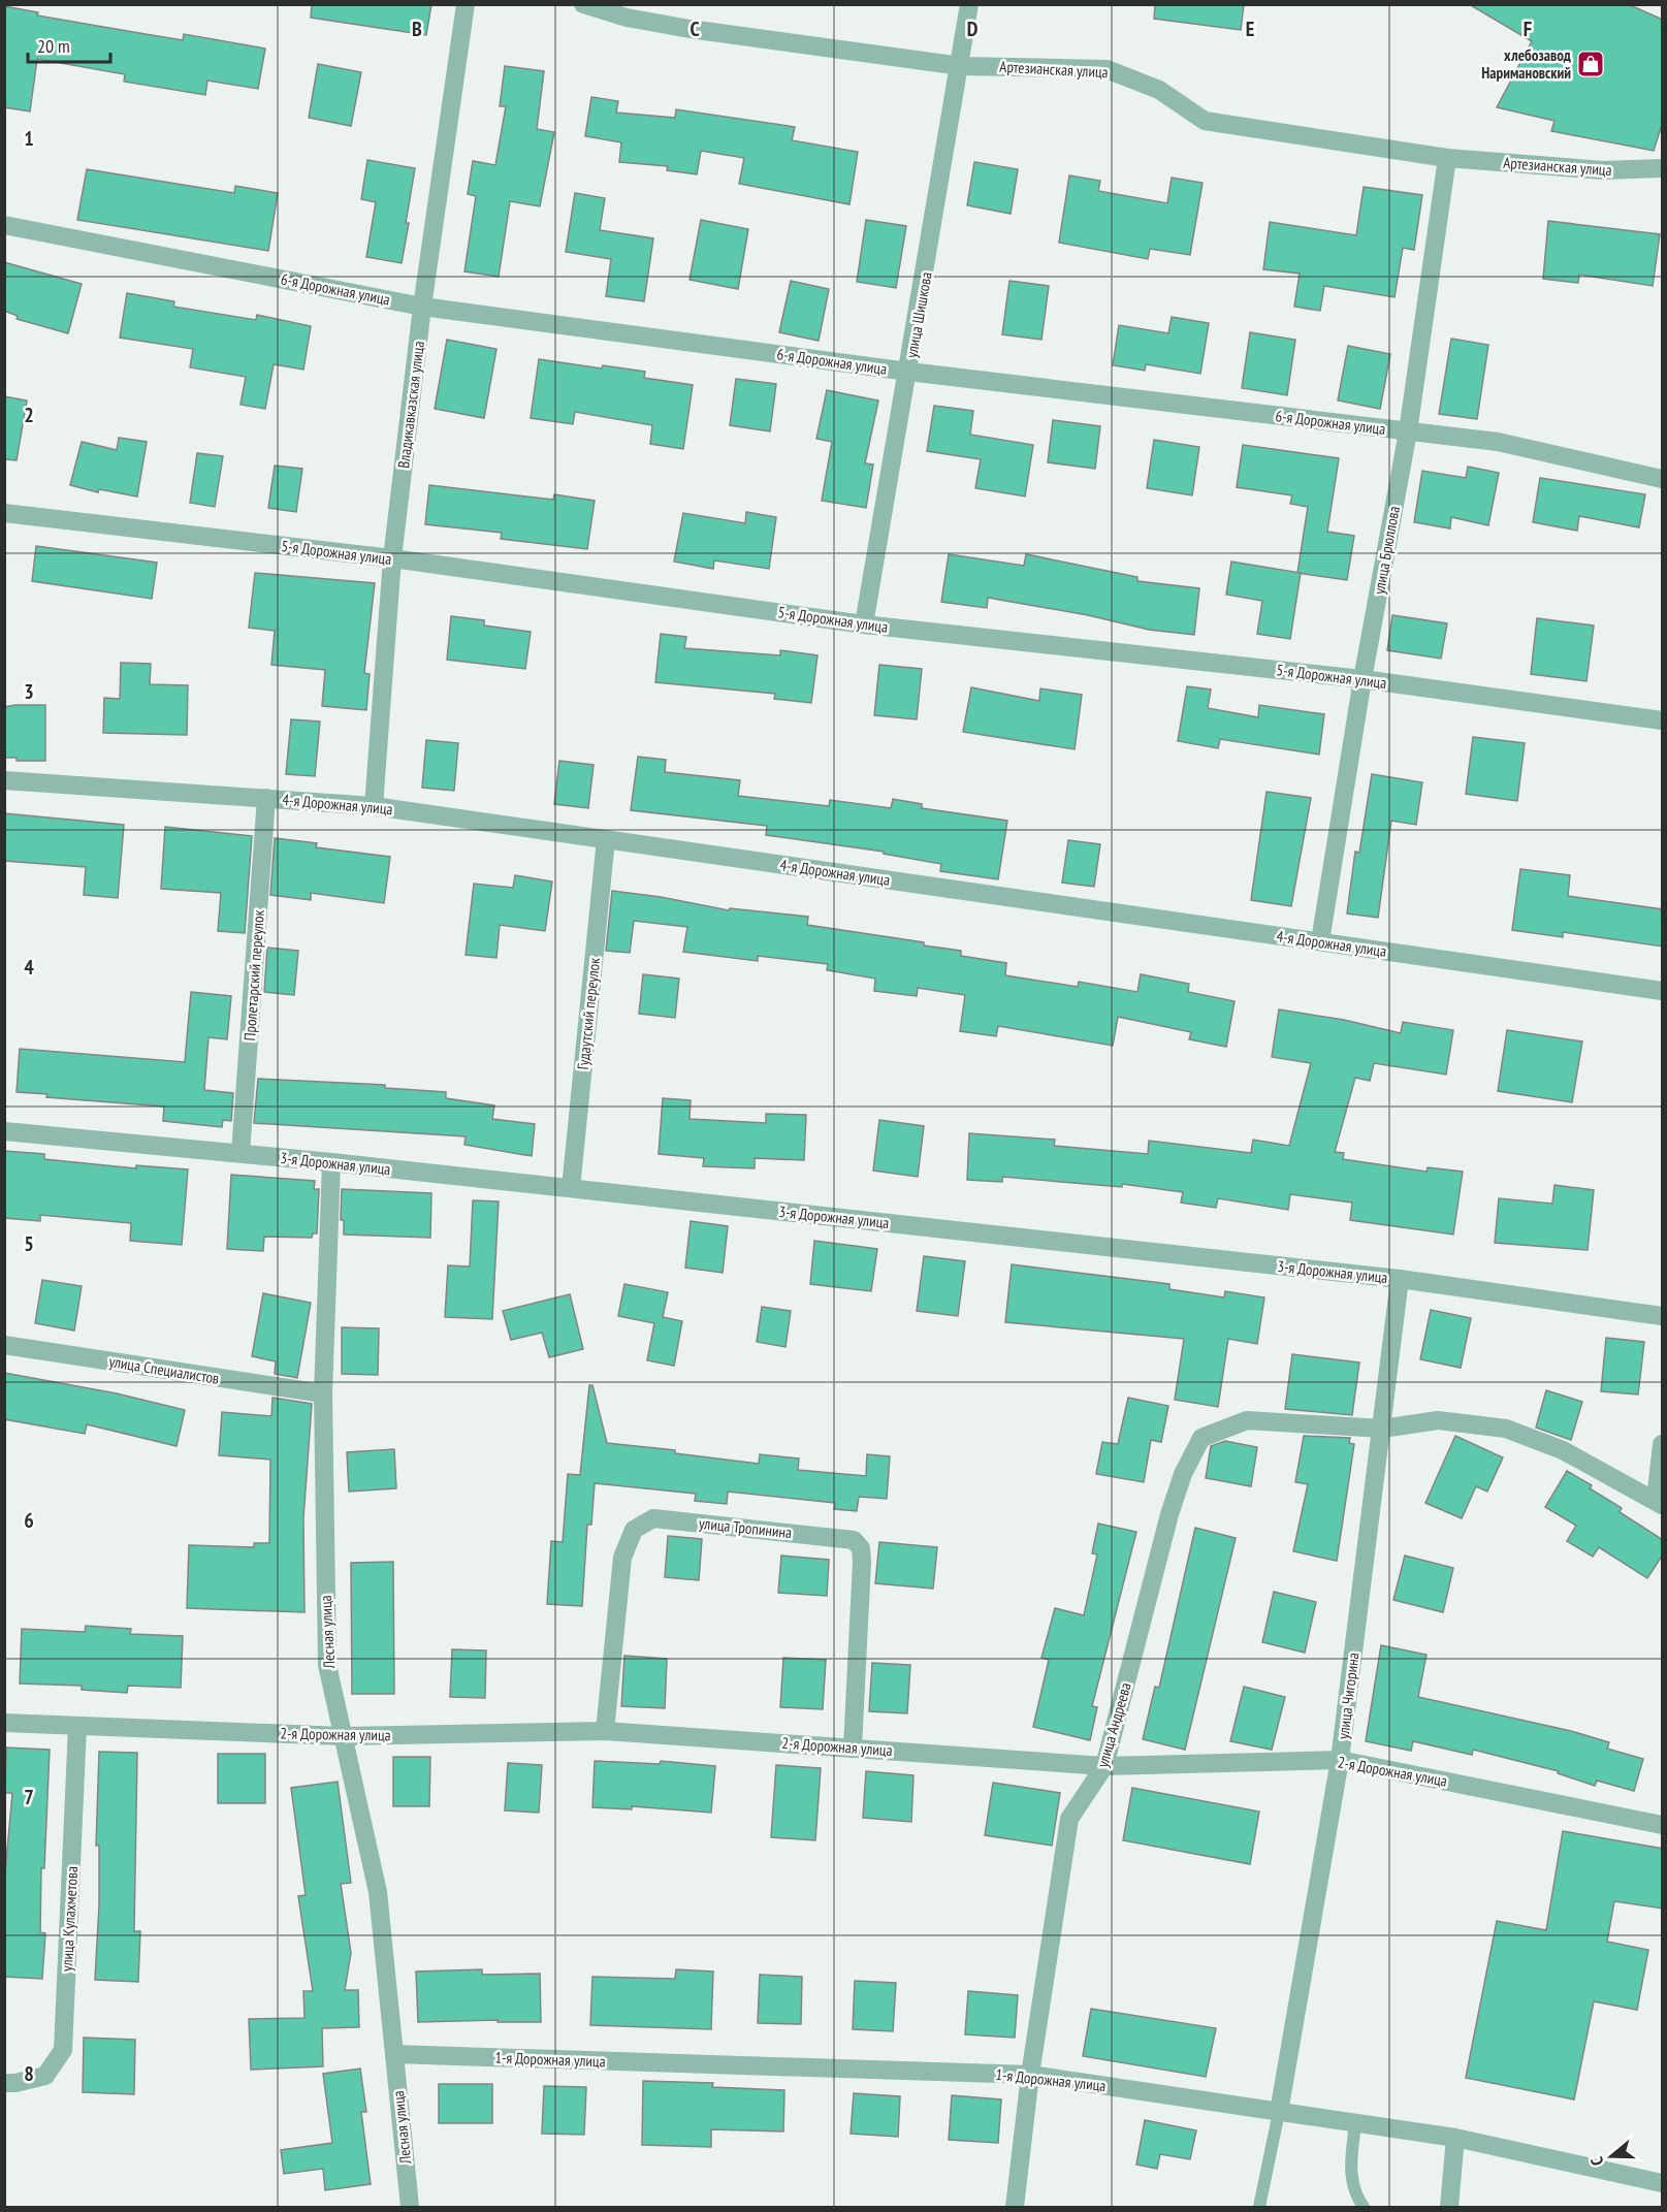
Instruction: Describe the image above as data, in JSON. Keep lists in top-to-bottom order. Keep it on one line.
{"streets":{"street":["Артезианская улица","6-я Дорожная улица","улица Шишкова","Владикавказская улица","улица Брюллова","5-я Дорожная улица","4-я Дорожная улица","Пролетарский переулок","Гудаутский переулок","3-я Дорожная улица","улица Специалистов","улица Тропинина","Лесная улица","улица Чигорина","улица Андреева","2-я Дорожная улица","улица Кулахметова","1-я Дорожная улица"]},"crossings":[["Артезианская улица","улица Шишкова"],["Артезианская улица","улица Брюллова"],["6-я Дорожная улица","улица Шишкова"],["6-я Дорожная улица","Владикавказская улица"],["6-я Дорожная улица","улица Брюллова"],["улица Шишкова","5-я Дорожная улица"],["Владикавказская улица","5-я Дорожная улица"],["Владикавказская улица","4-я Дорожная улица"],["улица Брюллова","5-я Дорожная улица"],["улица Брюллова","4-я Дорожная улица"],["4-я Дорожная улица","Пролетарский переулок"],["4-я Дорожная улица","Гудаутский переулок"],["Пролетарский переулок","3-я Дорожная улица"],["Гудаутский переулок","3-я Дорожная улица"],["3-я Дорожная улица","Лесная улица"],["3-я Дорожная улица","улица Чигорина"],["улица Специалистов","Лесная улица"],["улица Тропинина","2-я Дорожная улица"],["Лесная улица","2-я Дорожная улица"],["Лесная улица","1-я Дорожная улица"],["улица Чигорина","улица Андреева"],["улица Чигорина","2-я Дорожная улица"],["улица Чигорина","1-я Дорожная улица"],["улица Андреева","2-я Дорожная улица"],["улица Андреева","1-я Дорожная улица"],["2-я Дорожная улица","улица Кулахметова"]],"places":{"shop":["хлебозавод Наримановский"]},"scale_bar":"20 m","north":"left","grid":{"columns":["B","C","D","E","F"],"rows":["1","2","3","4","5","6","7","8"]}}
